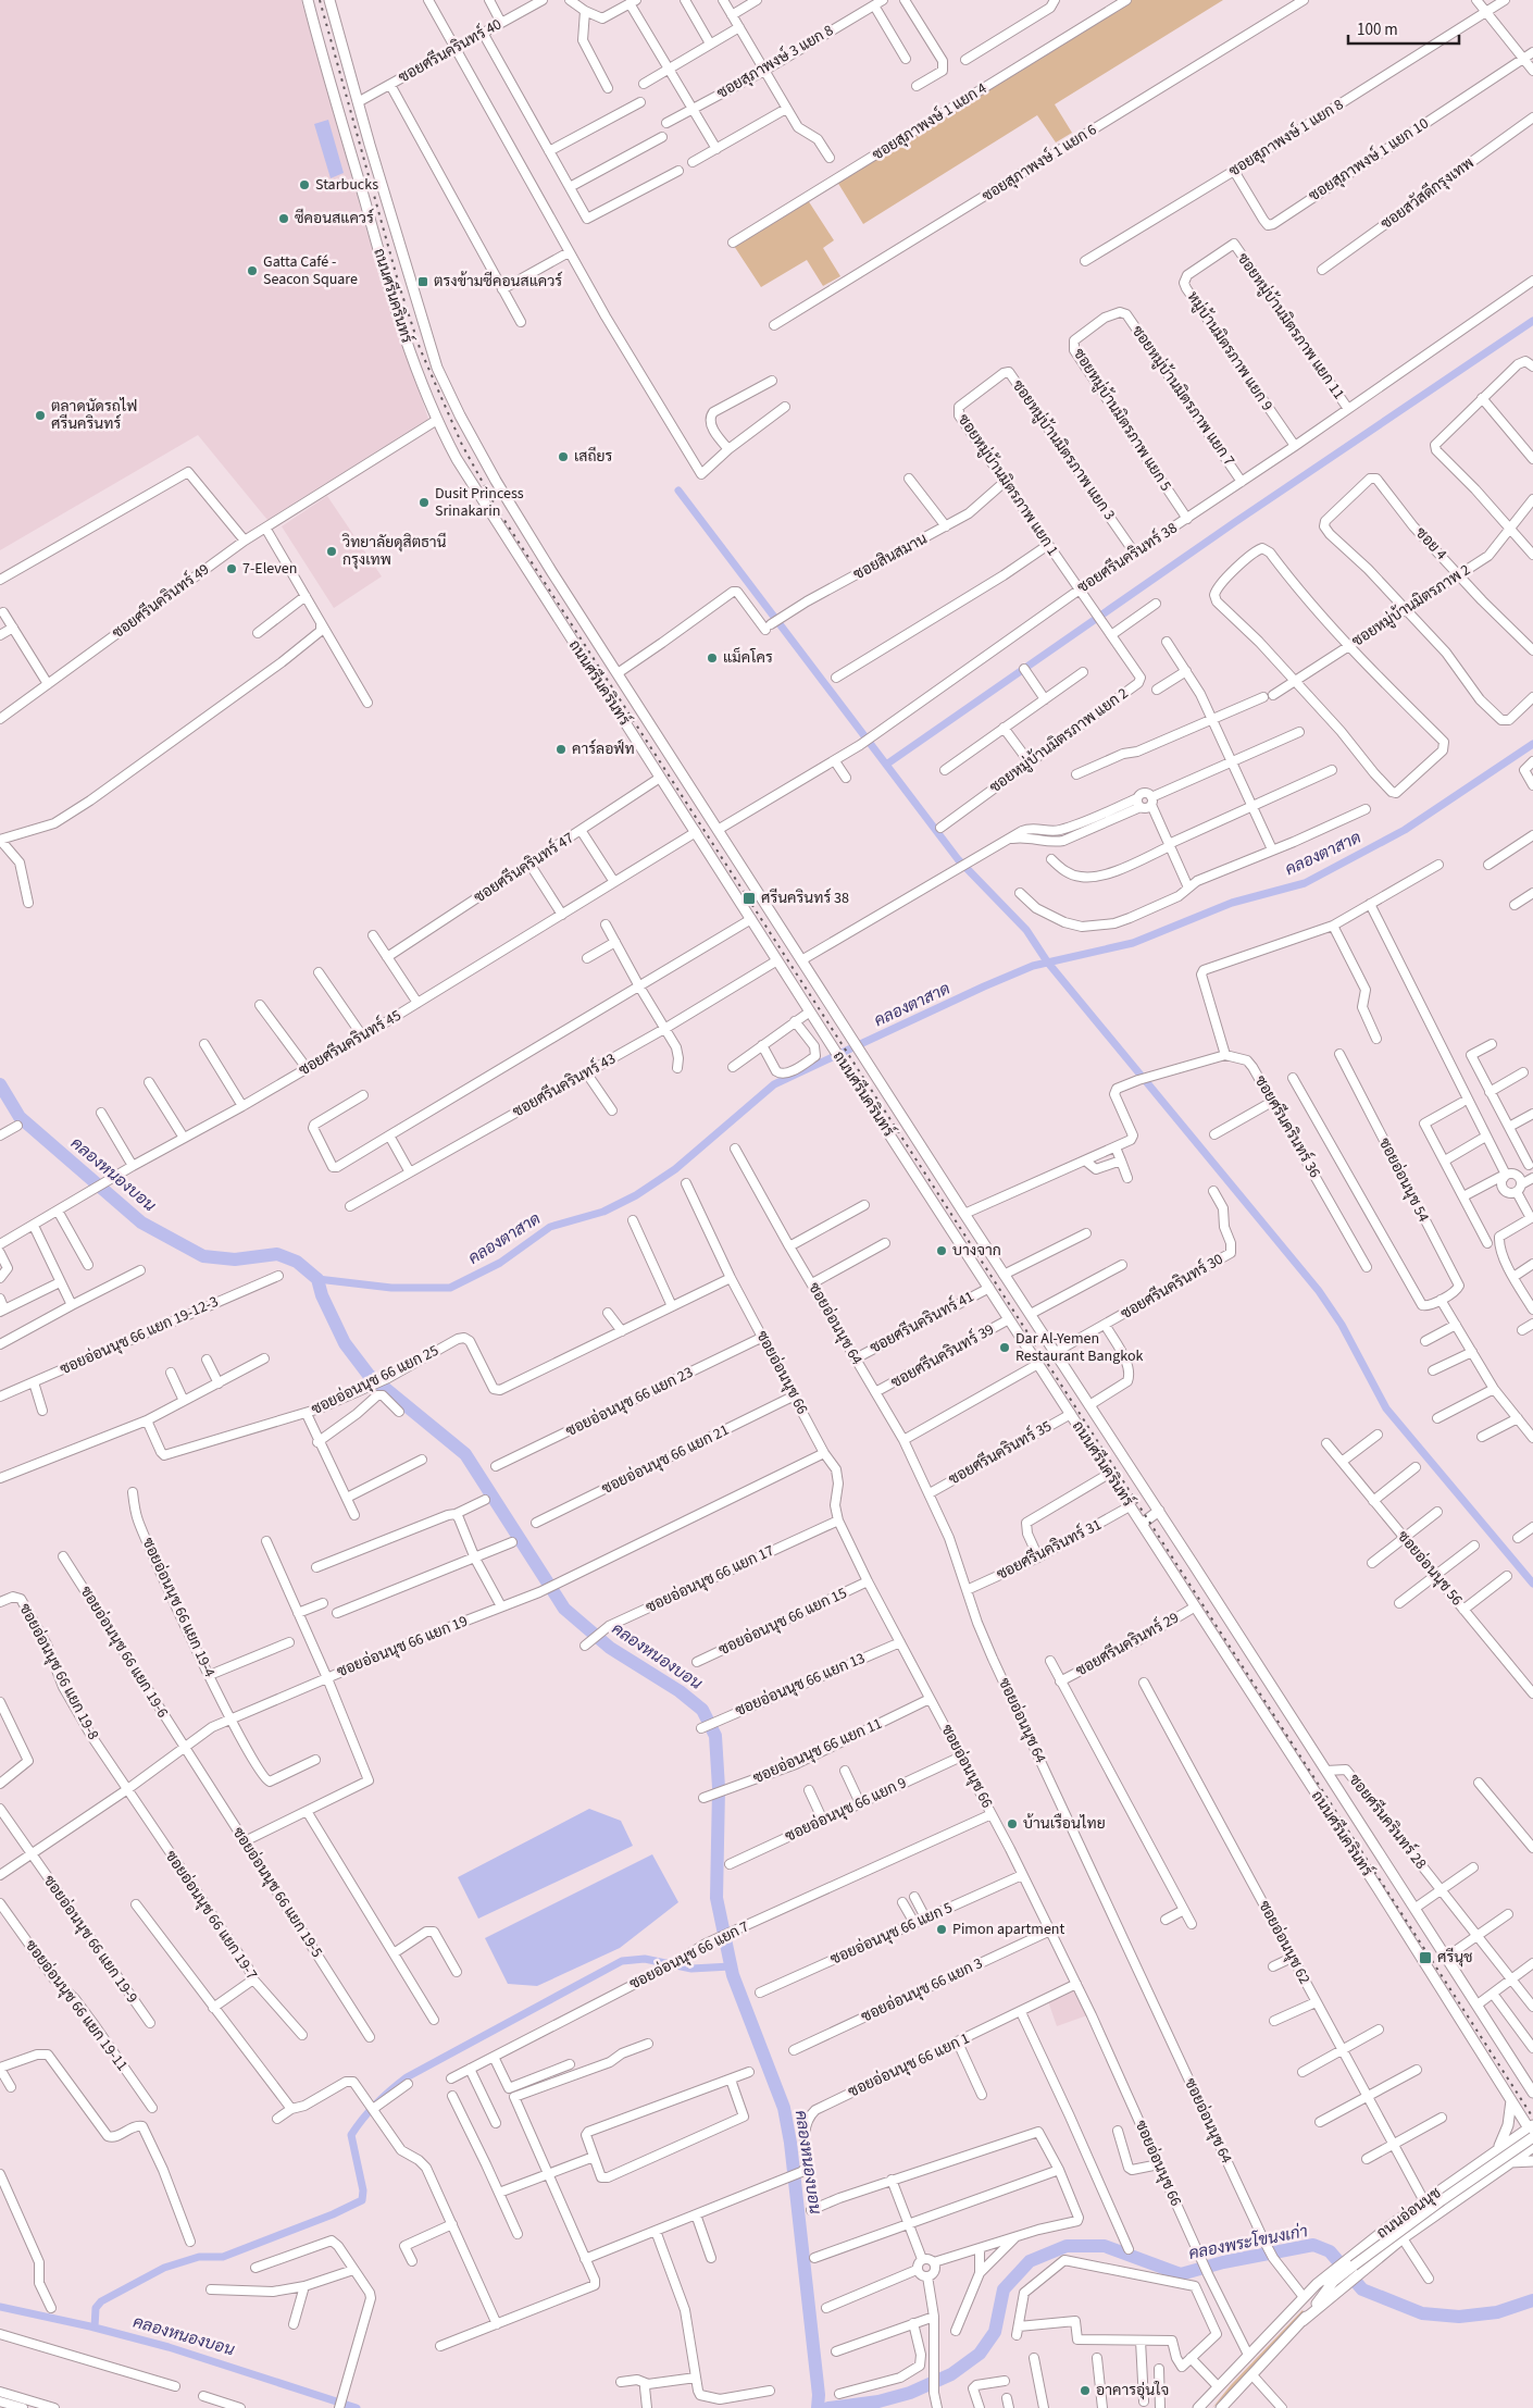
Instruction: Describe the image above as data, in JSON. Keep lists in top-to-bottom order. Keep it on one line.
{"streets":{"main road":["ถนนศรีนครินทร์","ถนนอ่อนนุช"],"street":["ซอยศรีนครินทร์ 40","ซอยสุภาพงษ์ 3 แยก 8","ซอยสุภาพงษ์ 1 แยก 4","ซอยสุภาพงษ์ 1 แยก 8","ซอยสุภาพงษ์ 1 แยก 10","ซอยสุภาพงษ์ 1 แยก 6","ซอยสวัสดีกรุงเทพ","ซอยหมู่บ้านมิตรภาพ แยก 11","หมู่บ้านมิตรภาพ แยก 9","ซอยหมู่บ้านมิตรภาพ แยก 7","ซอยหมู่บ้านมิตรภาพ แยก 5","ซอยหมู่บ้านมิตรภาพ แยก 3","ซอยหมู่บ้านมิตรภาพ แยก 1","ซอย 4","ซอยสินสมาน","ซอยศรีนครินทร์ 38","ซอยศรีนครินทร์ 49","ซอยหมู่บ้านมิตรภาพ 2","ซอยหมู่บ้านมิตรภาพ แยก 2","ซอยศรีนครินทร์ 47","ซอยศรีนครินทร์ 45","ซอยศรีนครินทร์ 43","ซอยศรีนครินทร์ 36","ซอยอ่อนนุช 54","ซอยศรีนครินทร์ 30","ซอยศรีนครินทร์ 41","ซอยอ่อนนุช 64","ซอยอ่อนนุช 66 แยก 19-12-3","ซอยศรีนครินทร์ 39","ซอยอ่อนนุช 66","ซอยอ่อนนุช 66 แยก 25","ซอยอ่อนนุช 66 แยก 23","ซอยศรีนครินทร์ 35","ซอยอ่อนนุช 66 แยก 21","ซอยศรีนครินทร์ 31","ซอยอ่อนนุช 56","ซอยอ่อนนุช 66 แยก 17","ซอยอ่อนนุช 66 แยก 19-4","ซอยอ่อนนุช 66 แยก 15","ซอยศรีนครินทร์ 29","ซอยอ่อนนุช 66 แยก 19","ซอยอ่อนนุช 66 แยก 19-6","ซอยอ่อนนุช 66 แยก 19-8","ซอยอ่อนนุช 66 แยก 13","ซอยอ่อนนุช 66 แยก 11","ซอยอ่อนนุช 66 แยก 9","ซอยศรีนครินทร์ 28","ซอยอ่อนนุช 66 แยก 19-5","ซอยอ่อนนุช 66 แยก 19-7","ซอยอ่อนนุช 66 แยก 5","ซอยอ่อนนุช 66 แยก 19-9","ซอยอ่อนนุช 62","ซอยอ่อนนุช 66 แยก 7","ซอยอ่อนนุช 66 แยก 3","ซอยอ่อนนุช 66 แยก 19-11","ซอยอ่อนนุช 66 แยก 1"]},"crossings":[["ซอยศรีนครินทร์ 40","ถนนศรีนครินทร์"],["ซอยสุภาพงษ์ 1 แยก 8","ซอยสุภาพงษ์ 1 แยก 10"],["ถนนศรีนครินทร์","ซอยสินสมาน"],["ถนนศรีนครินทร์","ซอยศรีนครินทร์ 38"],["ถนนศรีนครินทร์","ซอยศรีนครินทร์ 49"],["ถนนศรีนครินทร์","ซอยศรีนครินทร์ 47"],["ถนนศรีนครินทร์","ซอยศรีนครินทร์ 45"],["ถนนศรีนครินทร์","ซอยศรีนครินทร์ 43"],["ถนนศรีนครินทร์","ซอยศรีนครินทร์ 30"],["ถนนศรีนครินทร์","ซอยศรีนครินทร์ 41"],["ถนนศรีนครินทร์","ซอยศรีนครินทร์ 39"],["ถนนศรีนครินทร์","ซอยศรีนครินทร์ 35"],["ถนนศรีนครินทร์","ซอยศรีนครินทร์ 31"],["ถนนศรีนครินทร์","ซอยศรีนครินทร์ 29"],["ถนนศรีนครินทร์","ซอยศรีนครินทร์ 28"],["ถนนศรีนครินทร์","ถนนอ่อนนุช"],["ซอยหมู่บ้านมิตรภาพ แยก 11","หมู่บ้านมิตรภาพ แยก 9"],["ซอยหมู่บ้านมิตรภาพ แยก 11","ซอยศรีนครินทร์ 38"],["หมู่บ้านมิตรภาพ แยก 9","ซอยศรีนครินทร์ 38"],["ซอยหมู่บ้านมิตรภาพ แยก 7","ซอยหมู่บ้านมิตรภาพ แยก 5"],["ซอยหมู่บ้านมิตรภาพ แยก 7","ซอยศรีนครินทร์ 38"],["ซอยหมู่บ้านมิตรภาพ แยก 5","ซอยศรีนครินทร์ 38"],["ซอยหมู่บ้านมิตรภาพ แยก 3","ซอยหมู่บ้านมิตรภาพ แยก 1"],["ซอยหมู่บ้านมิตรภาพ แยก 3","ซอยศรีนครินทร์ 38"],["ซอยหมู่บ้านมิตรภาพ แยก 1","ซอยสินสมาน"],["ซอยหมู่บ้านมิตรภาพ แยก 1","ซอยศรีนครินทร์ 38"],["ซอยหมู่บ้านมิตรภาพ แยก 1","ซอยหมู่บ้านมิตรภาพ แยก 2"],["ซอย 4","ซอยหมู่บ้านมิตรภาพ 2"],["ซอยศรีนครินทร์ 38","ซอยหมู่บ้านมิตรภาพ แยก 2"],["ซอยศรีนครินทร์ 41","ซอยอ่อนนุช 64"],["ซอยอ่อนนุช 64","ซอยศรีนครินทร์ 39"],["ซอยอ่อนนุช 64","ซอยศรีนครินทร์ 35"],["ซอยอ่อนนุช 64","ซอยศรีนครินทร์ 31"],["ซอยอ่อนนุช 64","ถนนอ่อนนุช"],["ซอยอ่อนนุช 66","ซอยอ่อนนุช 66 แยก 25"],["ซอยอ่อนนุช 66","ซอยอ่อนนุช 66 แยก 23"],["ซอยอ่อนนุช 66","ซอยอ่อนนุช 66 แยก 21"],["ซอยอ่อนนุช 66","ซอยอ่อนนุช 66 แยก 17"],["ซอยอ่อนนุช 66","ซอยอ่อนนุช 66 แยก 15"],["ซอยอ่อนนุช 66","ซอยอ่อนนุช 66 แยก 19"],["ซอยอ่อนนุช 66","ซอยอ่อนนุช 66 แยก 13"],["ซอยอ่อนนุช 66","ซอยอ่อนนุช 66 แยก 11"],["ซอยอ่อนนุช 66","ซอยอ่อนนุช 66 แยก 9"],["ซอยอ่อนนุช 66","ซอยอ่อนนุช 66 แยก 5"],["ซอยอ่อนนุช 66","ซอยอ่อนนุช 66 แยก 7"],["ซอยอ่อนนุช 66","ซอยอ่อนนุช 66 แยก 3"],["ซอยอ่อนนุช 66","ซอยอ่อนนุช 66 แยก 1"],["ซอยอ่อนนุช 66","ถนนอ่อนนุช"],["ซอยอ่อนนุช 66 แยก 19-4","ซอยอ่อนนุช 66 แยก 19"],["ซอยอ่อนนุช 66 แยก 19","ซอยอ่อนนุช 66 แยก 19-6"],["ซอยอ่อนนุช 66 แยก 19","ซอยอ่อนนุช 66 แยก 19-8"],["ซอยอ่อนนุช 66 แยก 19","ซอยอ่อนนุช 66 แยก 19-5"],["ซอยอ่อนนุช 66 แยก 19","ซอยอ่อนนุช 66 แยก 19-7"],["ซอยอ่อนนุช 66 แยก 19","ซอยอ่อนนุช 66 แยก 19-9"],["ซอยอ่อนนุช 66 แยก 19-6","ซอยอ่อนนุช 66 แยก 19-5"],["ซอยอ่อนนุช 66 แยก 19-8","ซอยอ่อนนุช 66 แยก 19-7"],["ซอยอ่อนนุช 62","ถนนอ่อนนุช"]],"water":["คลองตาสาด","คลองหนองบอน","คลองพระโขนงเก่า"],"places":{"other":["Starbucks","ซีคอนสแควร์","Gatta Café - Seacon Square","ตลาดนัดรถไฟ ศรีนครินทร์","เสถียร","Dusit Princess Srinakarin","วิทยาลัยดุสิตธานี กรุงเทพ","7-Eleven","แม็คโคร","คาร์ลอฟ์ท","บางจาก","Dar Al-Yemen Restaurant Bangkok","บ้านเรือนไทย","Pimon apartment","อาคารอุ่นใจ"],"transit":["ตรงข้ามซีคอนสแควร์","ศรีนครินทร์ 38","ศรีนุช"]},"scale_bar":"100 m"}
